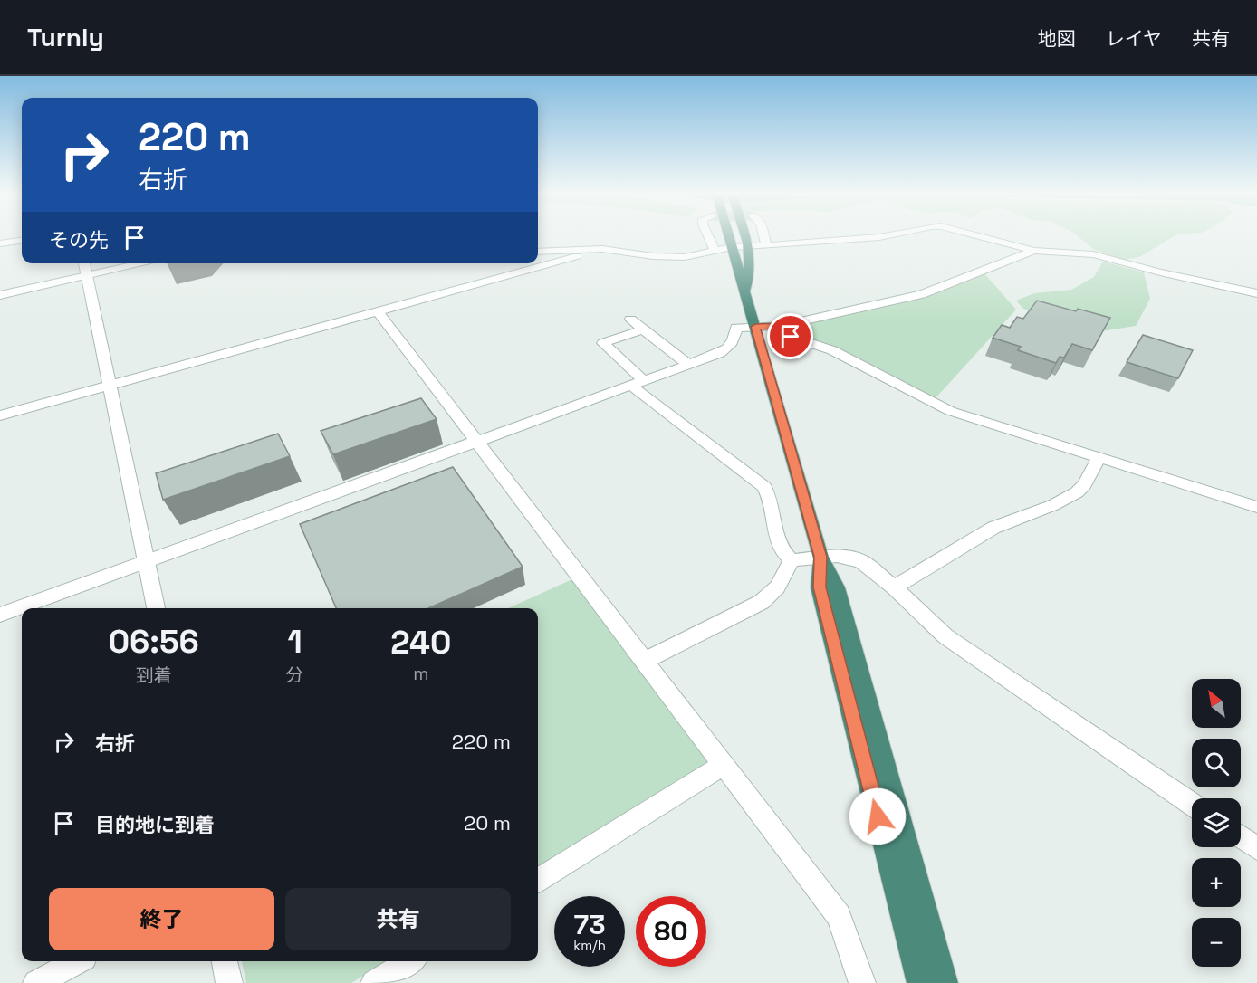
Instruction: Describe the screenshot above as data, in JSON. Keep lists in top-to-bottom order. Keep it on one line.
{"north":"top left","page":{"header":"Turnly","nav":["地図","レイヤ","共有"],"turn":["220 m","右折"],"then":"その先","eta":["06:56","到着","1","分","240","m"],"map_buttons":["+","−"],"list":[{"name":"右折","value":"220 m"},{"name":"目的地に到着","value":"20 m"}],"buttons":["終了","共有"],"speed":"73 km/h","limit":"80"}}
